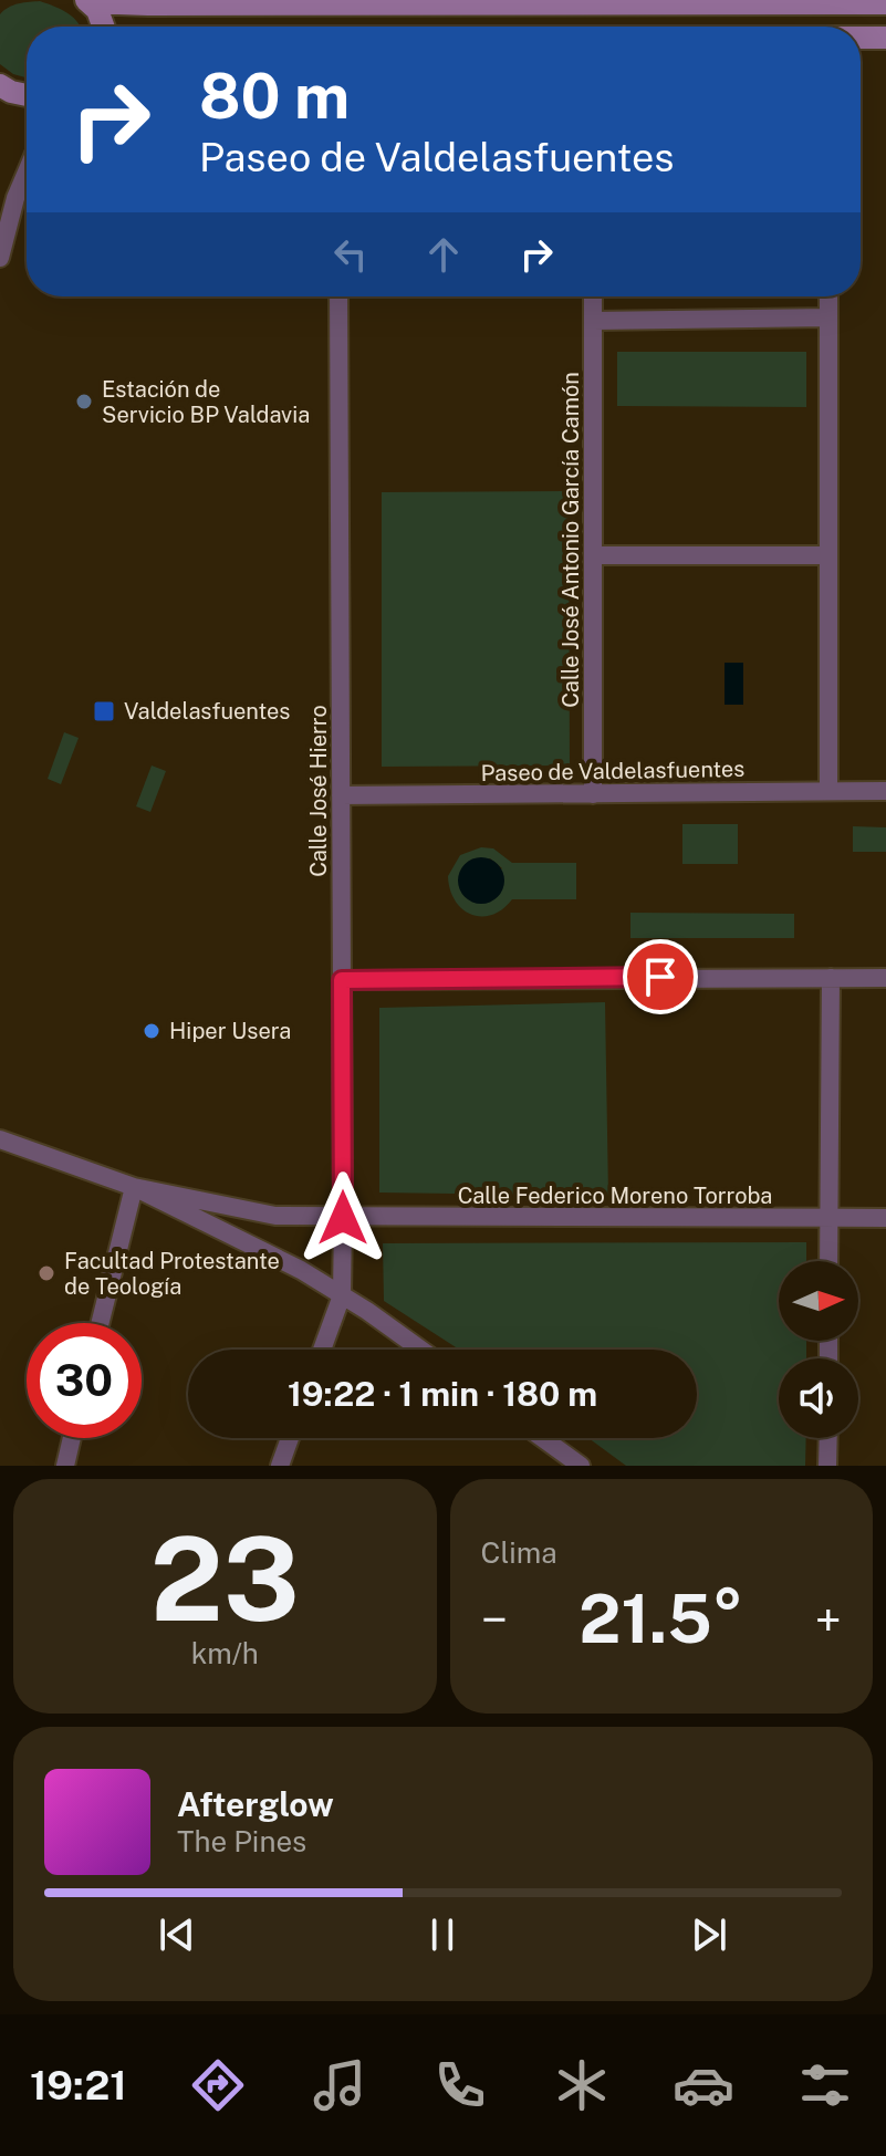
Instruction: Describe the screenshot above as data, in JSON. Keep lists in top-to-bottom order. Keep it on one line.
{"streets":{"street":["Calle José Antonio García Camón","Paseo de Valdelasfuentes","Calle José Hierro","Calle Federico Moreno Torroba"]},"crossings":[["Calle José Antonio García Camón","Paseo de Valdelasfuentes"],["Paseo de Valdelasfuentes","Calle José Hierro"],["Calle José Hierro","Calle Federico Moreno Torroba"]],"places":{"other":["Estación de Servicio BP Valdavia","Hiper Usera","Facultad Protestante de Teología"],"transit":["Valdelasfuentes"]},"north":"right","page":{"turn":["80 m","Paseo de Valdelasfuentes"],"limit":"30","trip":"19:22 · 1 min · 180 m","tile":[["23","km/h"],"Clima"],"heat":["−","21.5°","+"],"song":["Afterglow","The Pines"],"tabs":"19:21"}}
